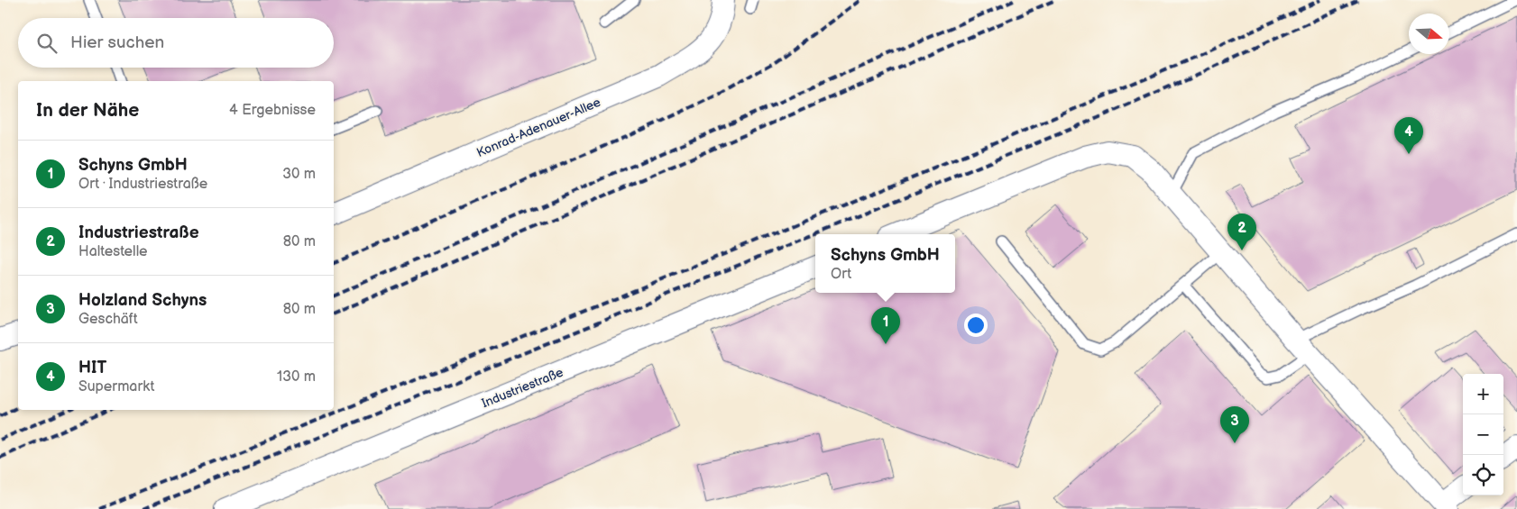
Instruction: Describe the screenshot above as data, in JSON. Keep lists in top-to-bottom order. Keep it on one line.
{"streets":{"street":["Konrad-Adenauer-Allee","Industriestraße"]},"north":"right","page":{"search":"Hier suchen","heading":["In der Nähe","4 Ergebnisse"],"pins":["4","2","1","3"],"list":[{"mark":"1","name":"Schyns GmbH","note":"Ort · Industriestraße","value":"30 m"},{"mark":"2","name":"Industriestraße","note":"Haltestelle","value":"80 m"},{"mark":"3","name":"Holzland Schyns","note":"Geschäft","value":"80 m"},{"mark":"4","name":"HIT","note":"Supermarkt","value":"130 m"}],"popup":["Schyns GmbH","Ort"],"map_buttons":["+","−"]}}
